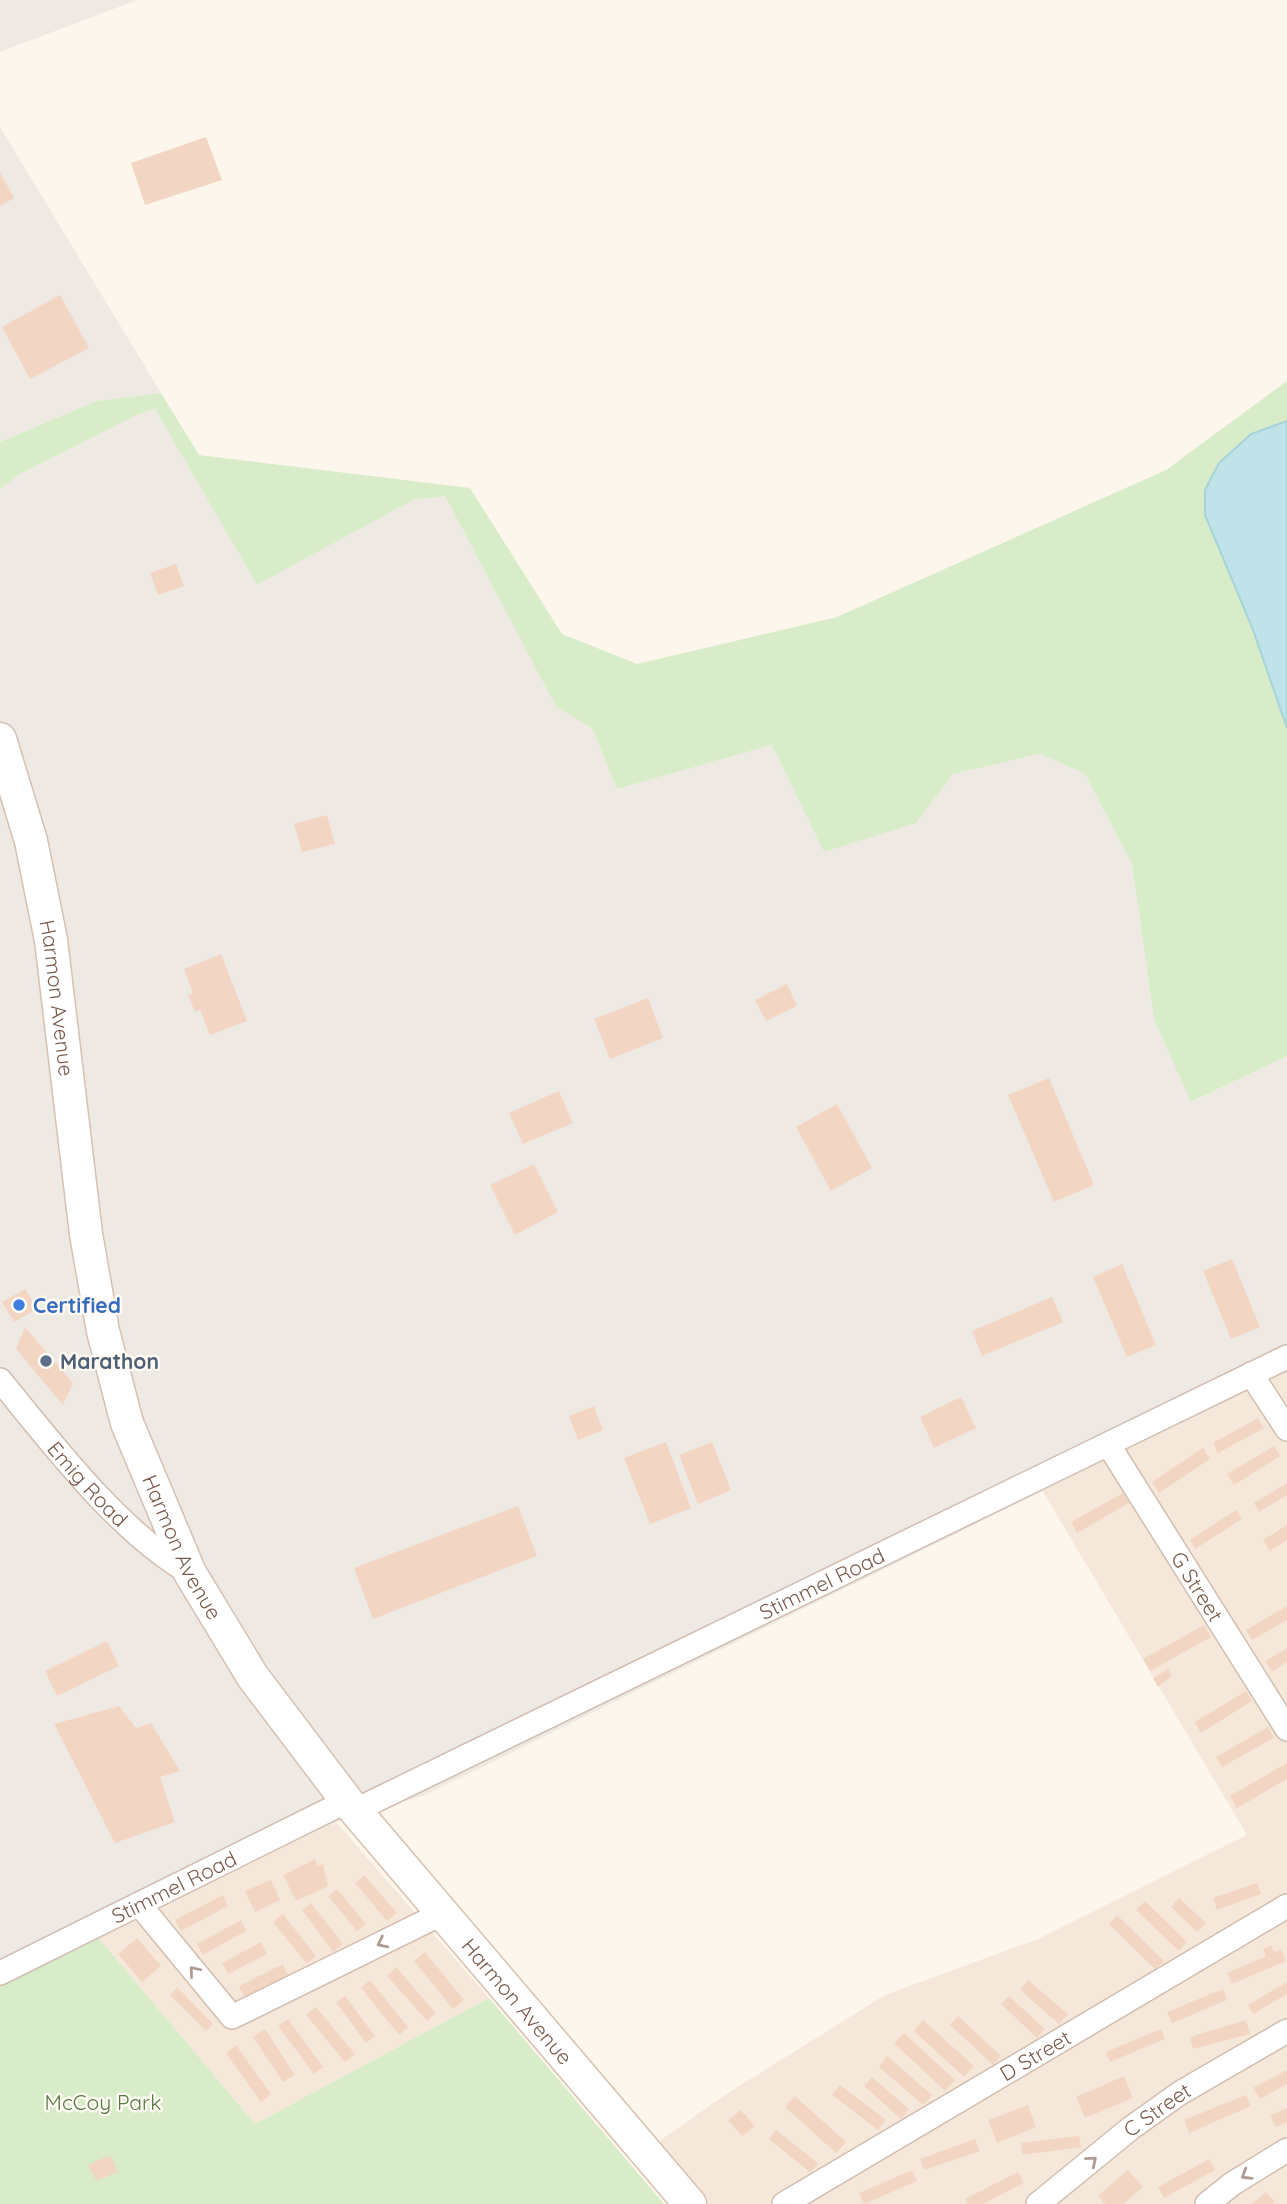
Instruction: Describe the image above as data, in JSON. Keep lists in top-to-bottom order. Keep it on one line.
{"streets":{"main road":["Harmon Avenue"],"street":["Emig Road","Stimmel Road","G Street","D Street","C Street"]},"crossings":[["Harmon Avenue","Emig Road"],["Harmon Avenue","Stimmel Road"],["Stimmel Road","G Street"]],"parks":["McCoy Park"],"places":["Certified","Marathon"]}
